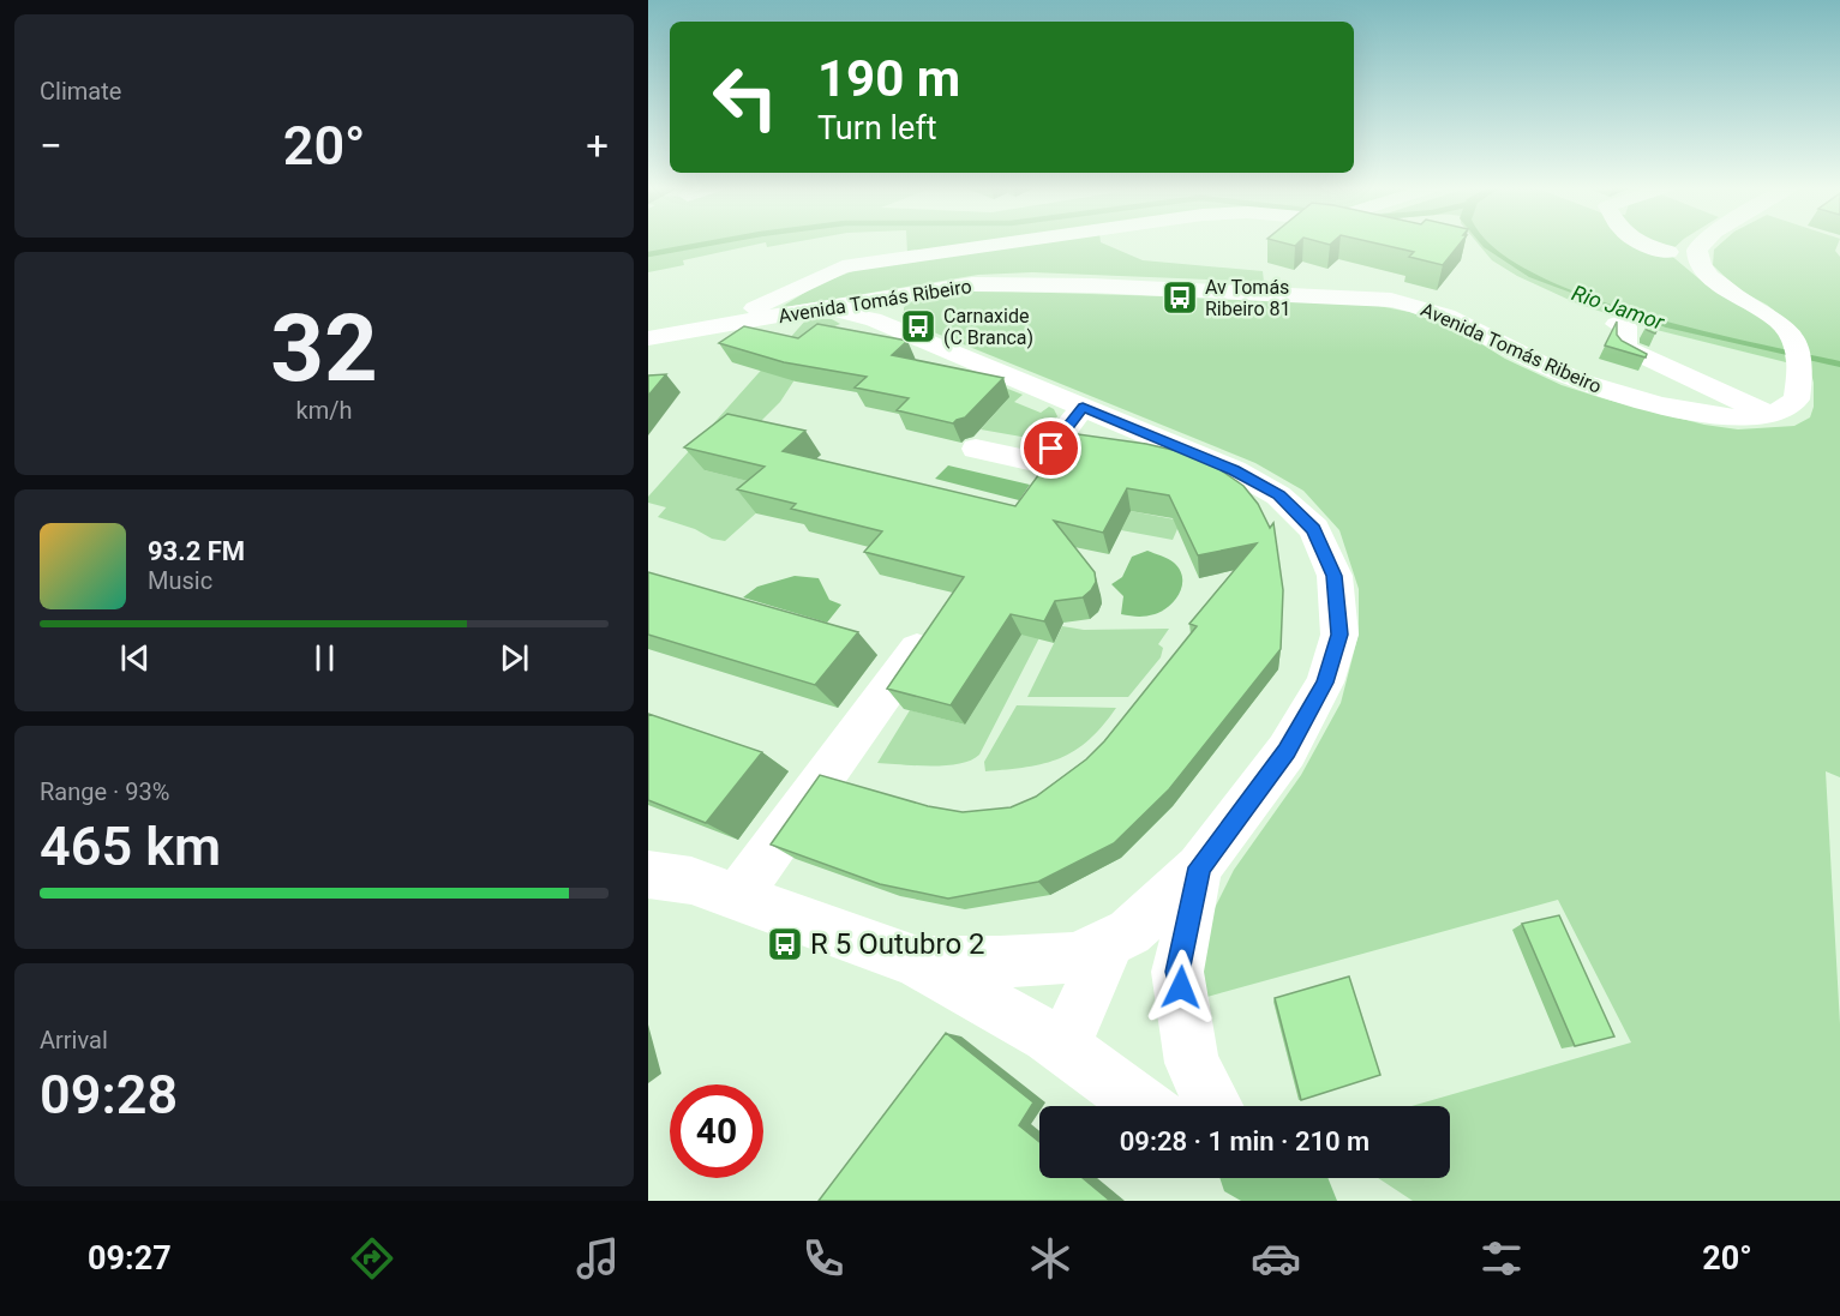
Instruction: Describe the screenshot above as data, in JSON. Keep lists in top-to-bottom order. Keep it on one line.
{"streets":{"street":["Avenida Tomás Ribeiro"]},"water":["Rio Jamor"],"places":{"bus stop":["Av Tomás Ribeiro 81","Carnaxide (C Branca)","R 5 Outubro 2"]},"page":{"tile":["Climate",["32","km/h"],["Range · 93%","465 km"],["Arrival","09:28"]],"turn":["190 m","Turn left"],"heat":["−","20°","+"],"song":["93.2 FM","Music"],"limit":"40","trip":"09:28 · 1 min · 210 m","tabs":["09:27","20°"]}}
